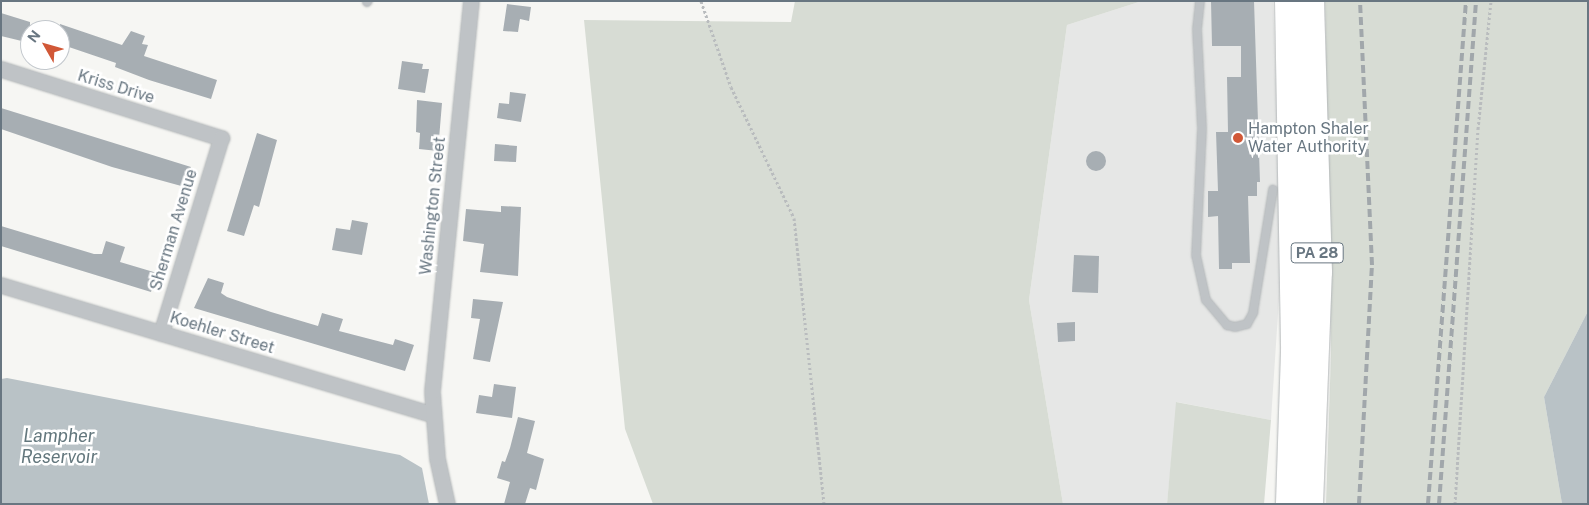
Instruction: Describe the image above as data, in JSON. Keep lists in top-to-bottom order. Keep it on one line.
{"streets":{"highway":["PA 28"],"street":["Kriss Drive","Washington Street","Sherman Avenue","Koehler Street"]},"crossings":[["Kriss Drive","Sherman Avenue"],["Washington Street","Koehler Street"],["Sherman Avenue","Koehler Street"]],"water":["Lampher Reservoir"],"places":["Hampton Shaler Water Authority"],"north":"top left"}
